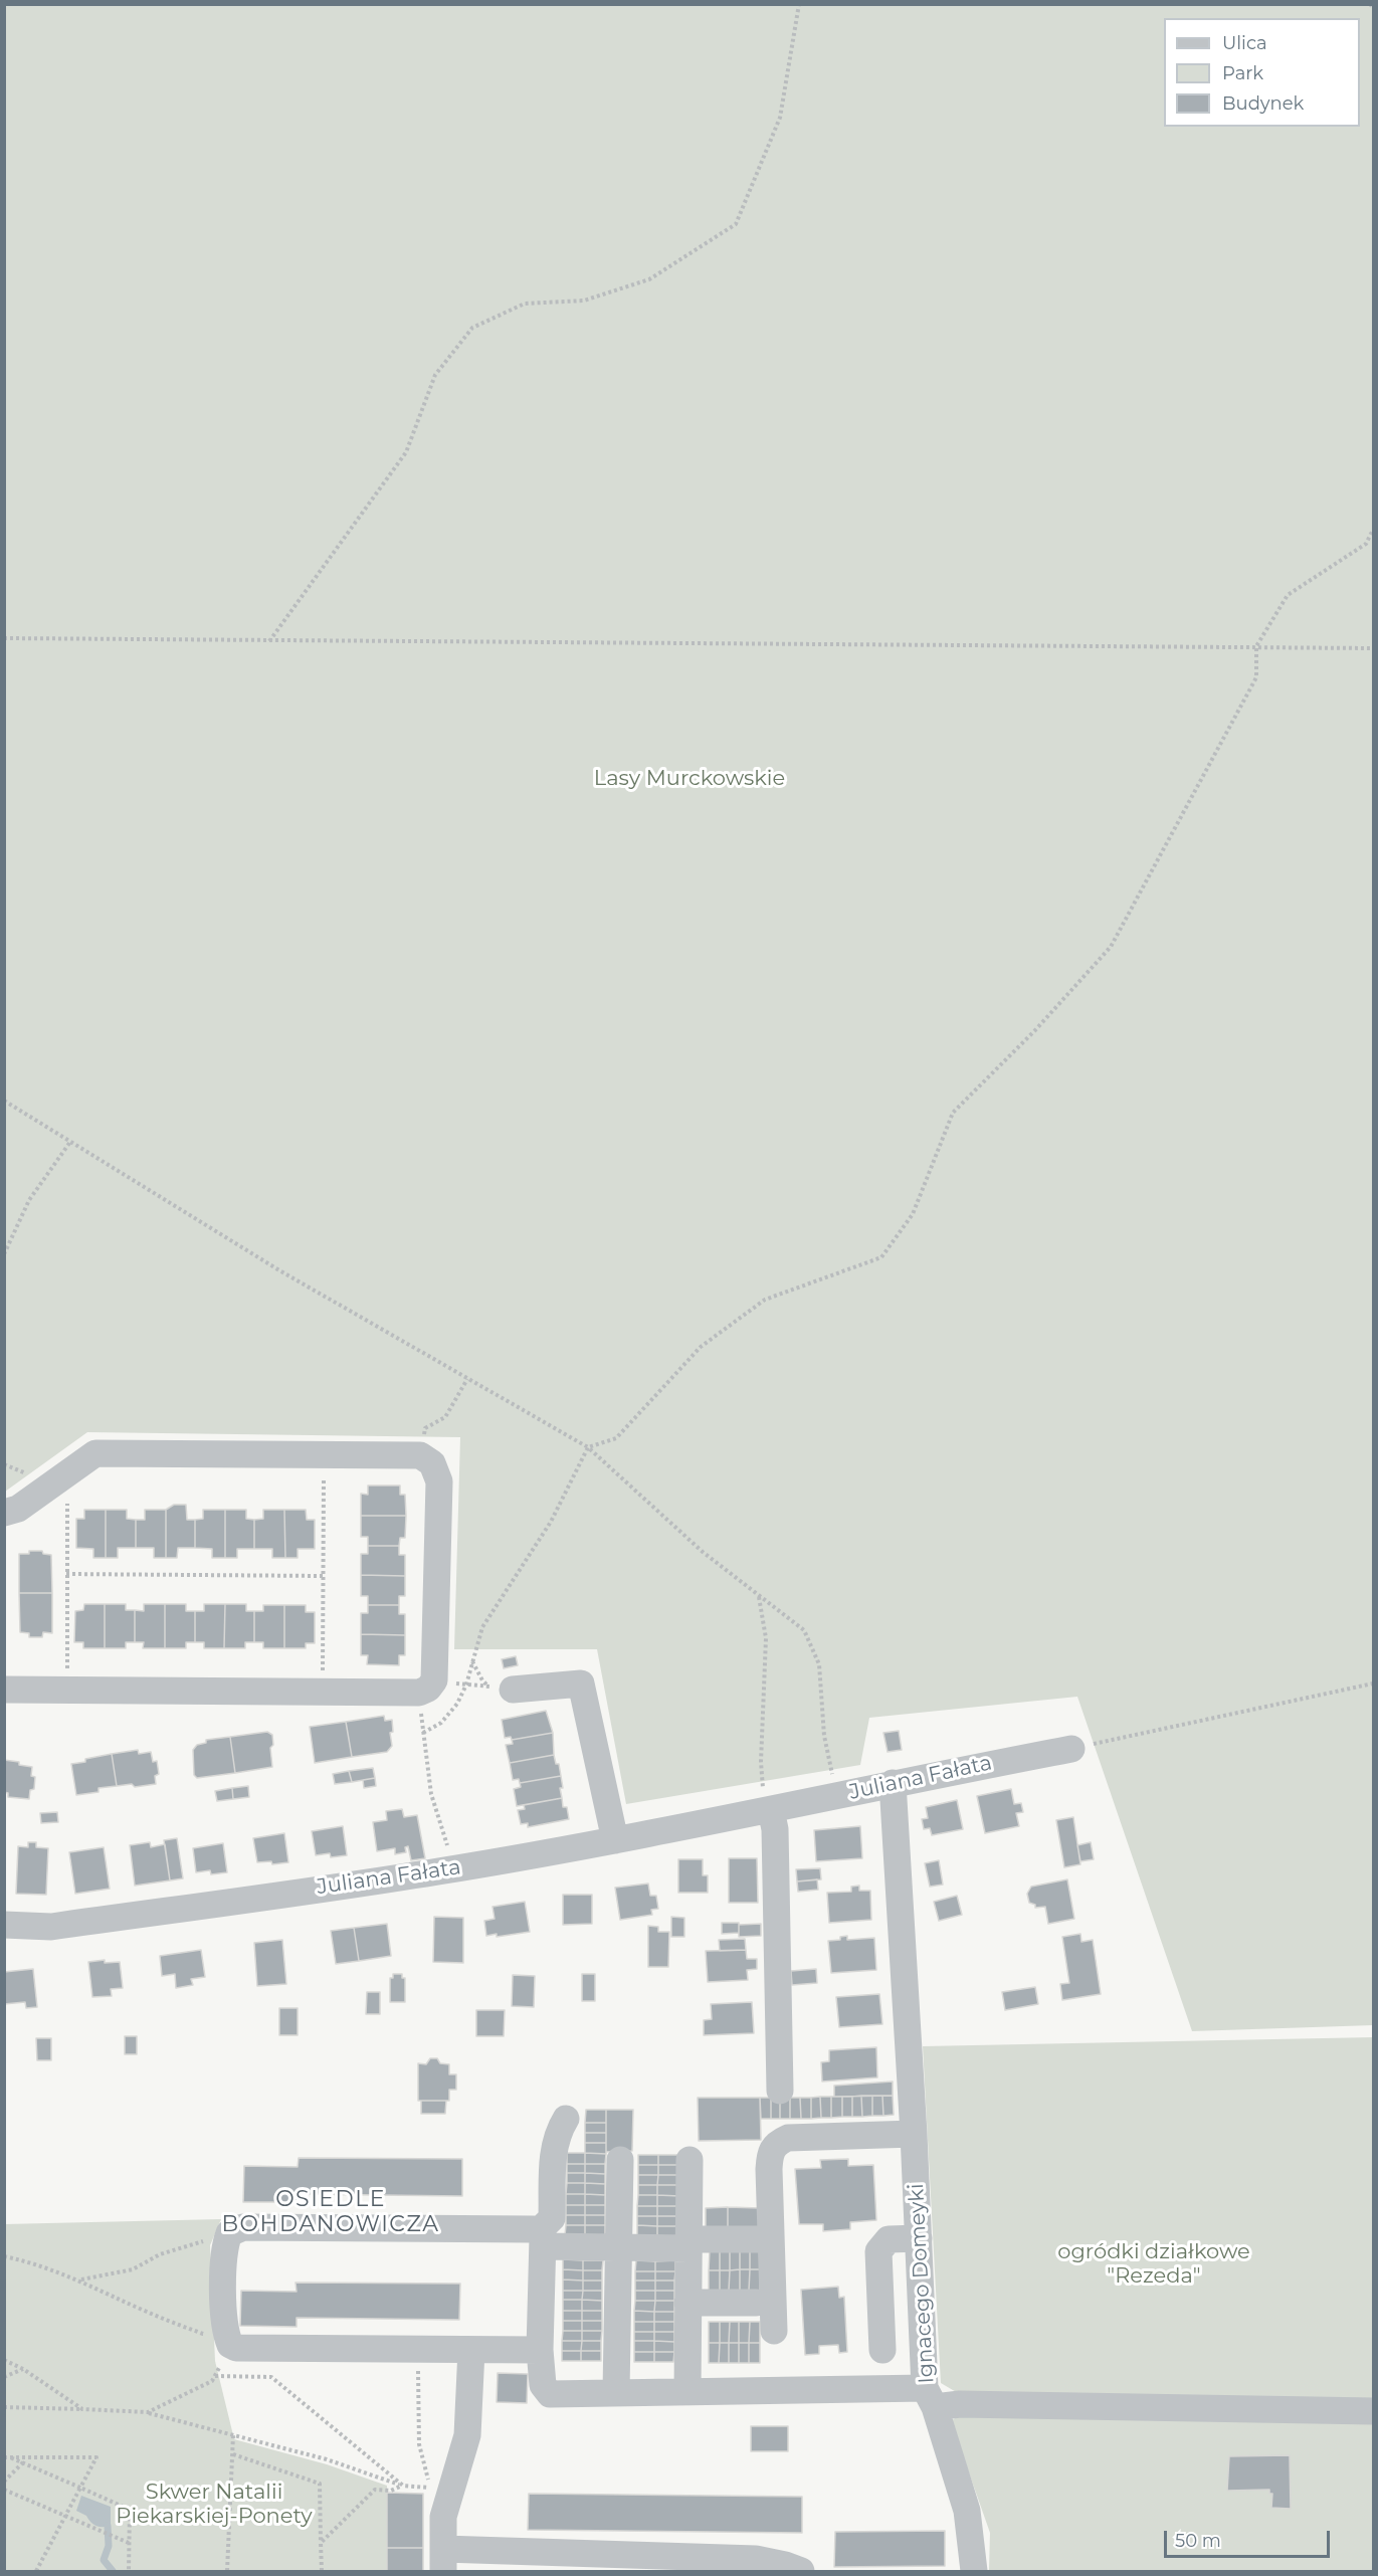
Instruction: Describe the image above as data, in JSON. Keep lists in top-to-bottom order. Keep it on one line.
{"streets":{"street":["Juliana Fałata","Ignacego Domeyki"]},"crossings":[["Juliana Fałata","Ignacego Domeyki"]],"districts":["OSIEDLE BOHDANOWICZA"],"parks":["Lasy Murckowskie","ogródki działkowe \"Rezeda\"","Skwer Natalii Piekarskiej-Ponety"],"legend":["Ulica","Park","Budynek"],"scale_bar":"50 m"}
